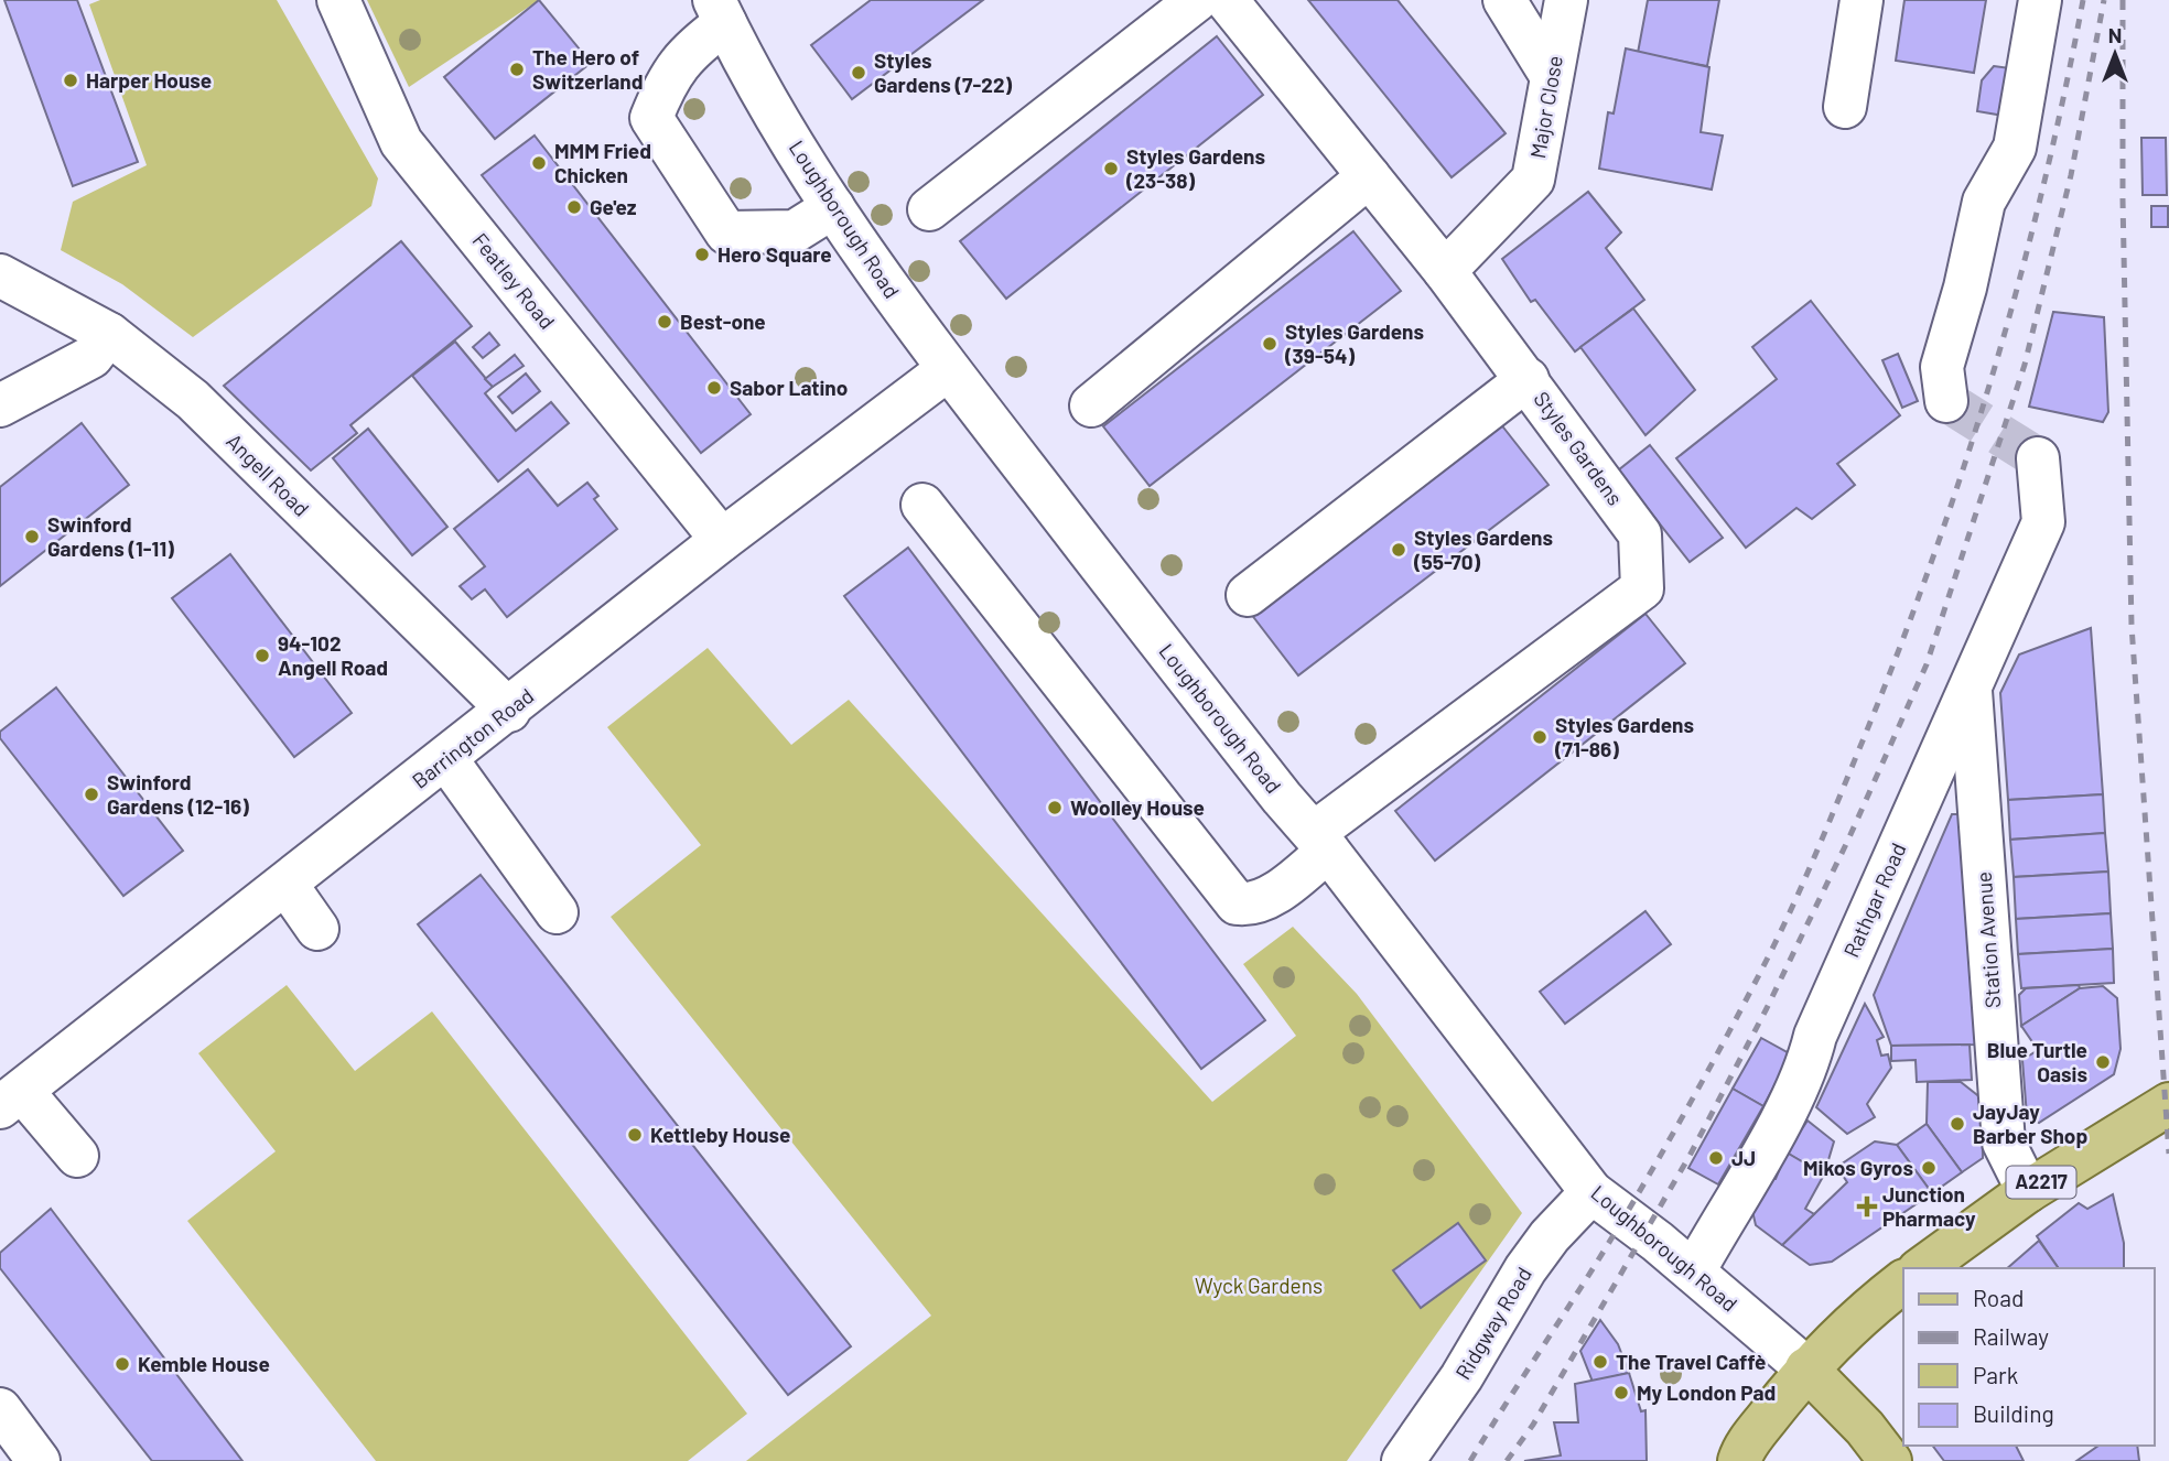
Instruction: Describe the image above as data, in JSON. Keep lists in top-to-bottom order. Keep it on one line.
{"streets":{"main road":["A2217"],"street":["Major Close","Loughborough Road","Featley Road","Styles Gardens","Angell Road","Barrington Road","Rathgar Road","Station Avenue","Ridgway Road"]},"crossings":[["Major Close","Styles Gardens"],["Loughborough Road","Styles Gardens"],["Loughborough Road","Barrington Road"],["Loughborough Road","Rathgar Road"],["Loughborough Road","Ridgway Road"],["Featley Road","Barrington Road"],["Angell Road","Barrington Road"],["Rathgar Road","Station Avenue"],["Station Avenue","A2217"]],"parks":["Wyck Gardens"],"places":{"other":["The Hero of Switzerland","Styles Gardens (7-22)","Harper House","MMM Fried Chicken","Styles Gardens (23-38)","Ge'ez","Hero Square","Best-one","Styles Gardens (39-54)","Sabor Latino","Swinford Gardens (1-11)","Styles Gardens (55-70)","94-102 Angell Road","Styles Gardens (71-86)","Swinford Gardens (12-16)","Woolley House","Blue Turtle Oasis","JayJay Barber Shop","Kettleby House","JJ","Mikos Gyros","The Travel Caffè","Kemble House","My London Pad"],"health":["Junction Pharmacy"]},"legend":["Road","Railway","Park","Building"],"north":"top"}
